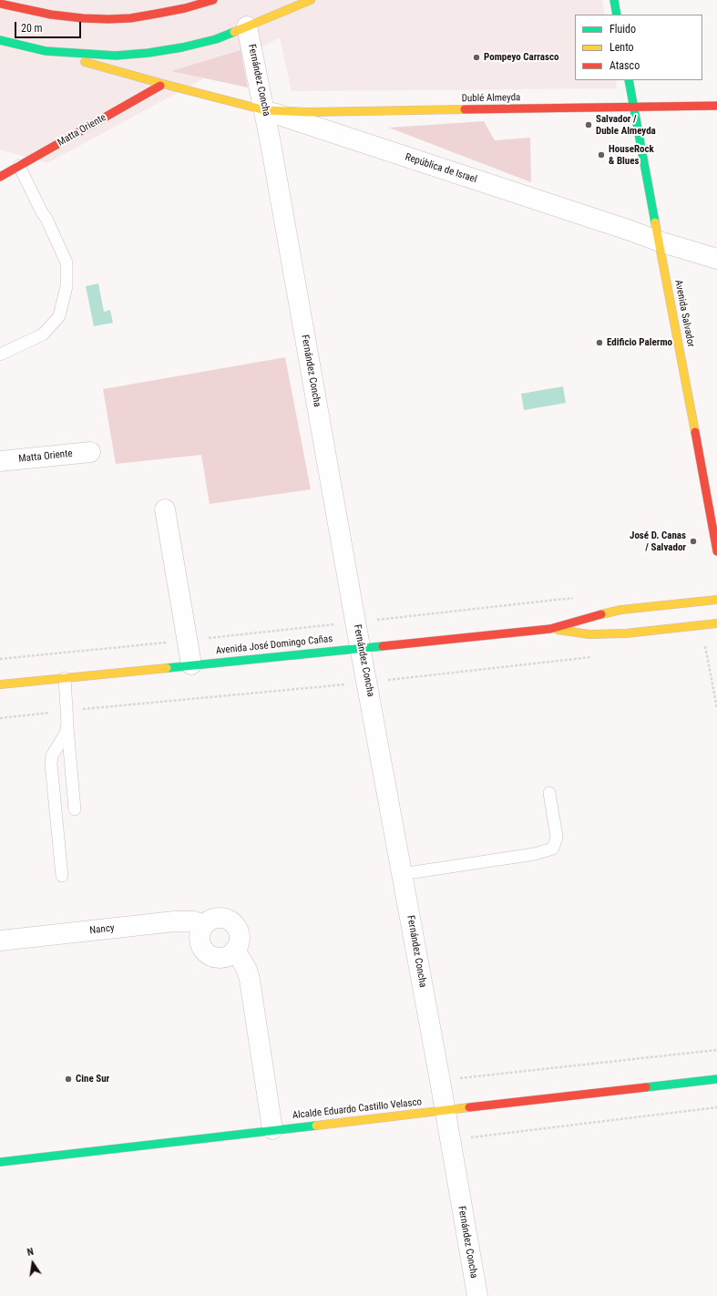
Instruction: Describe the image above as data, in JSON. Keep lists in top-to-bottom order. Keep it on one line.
{"streets":{"main road":["Dublé Almeyda","Matta Oriente","República de Israel","Avenida Salvador","Avenida José Domingo Cañas","Alcalde Eduardo Castillo Velasco"],"street":["Fernández Concha","Nancy"]},"crossings":[["Fernández Concha","Dublé Almeyda"],["Fernández Concha","República de Israel"],["Fernández Concha","Avenida José Domingo Cañas"],["Fernández Concha","Alcalde Eduardo Castillo Velasco"],["Dublé Almeyda","República de Israel"],["Dublé Almeyda","Avenida Salvador"],["Matta Oriente","República de Israel"],["República de Israel","Avenida Salvador"]],"places":["Pompeyo Carrasco","Salvador / Duble Almeyda","HouseRock & Blues","Edificio Palermo","José D. Canas / Salvador","Cine Sur"],"legend":["Fluido","Lento","Atasco"],"scale_bar":"20 m","north":"top"}
